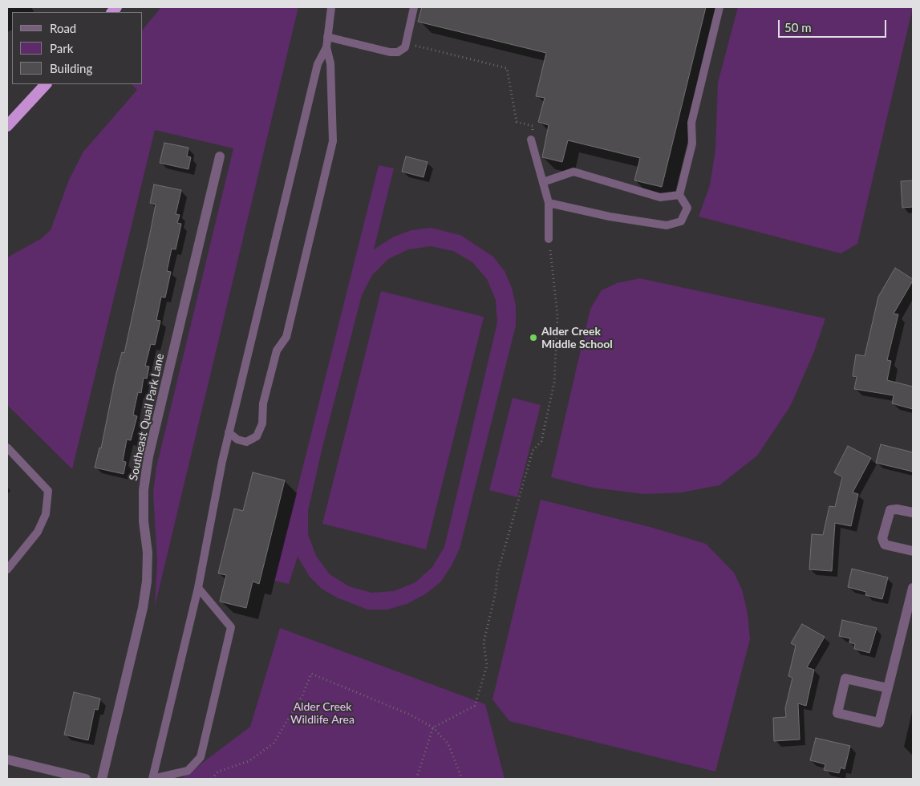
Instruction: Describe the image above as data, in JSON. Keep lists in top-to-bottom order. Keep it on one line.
{"streets":{"street":["Southeast Quail Park Lane"]},"parks":["Alder Creek Wildlife Area"],"places":["Alder Creek Middle School"],"legend":["Road","Park","Building"],"scale_bar":"50 m"}
